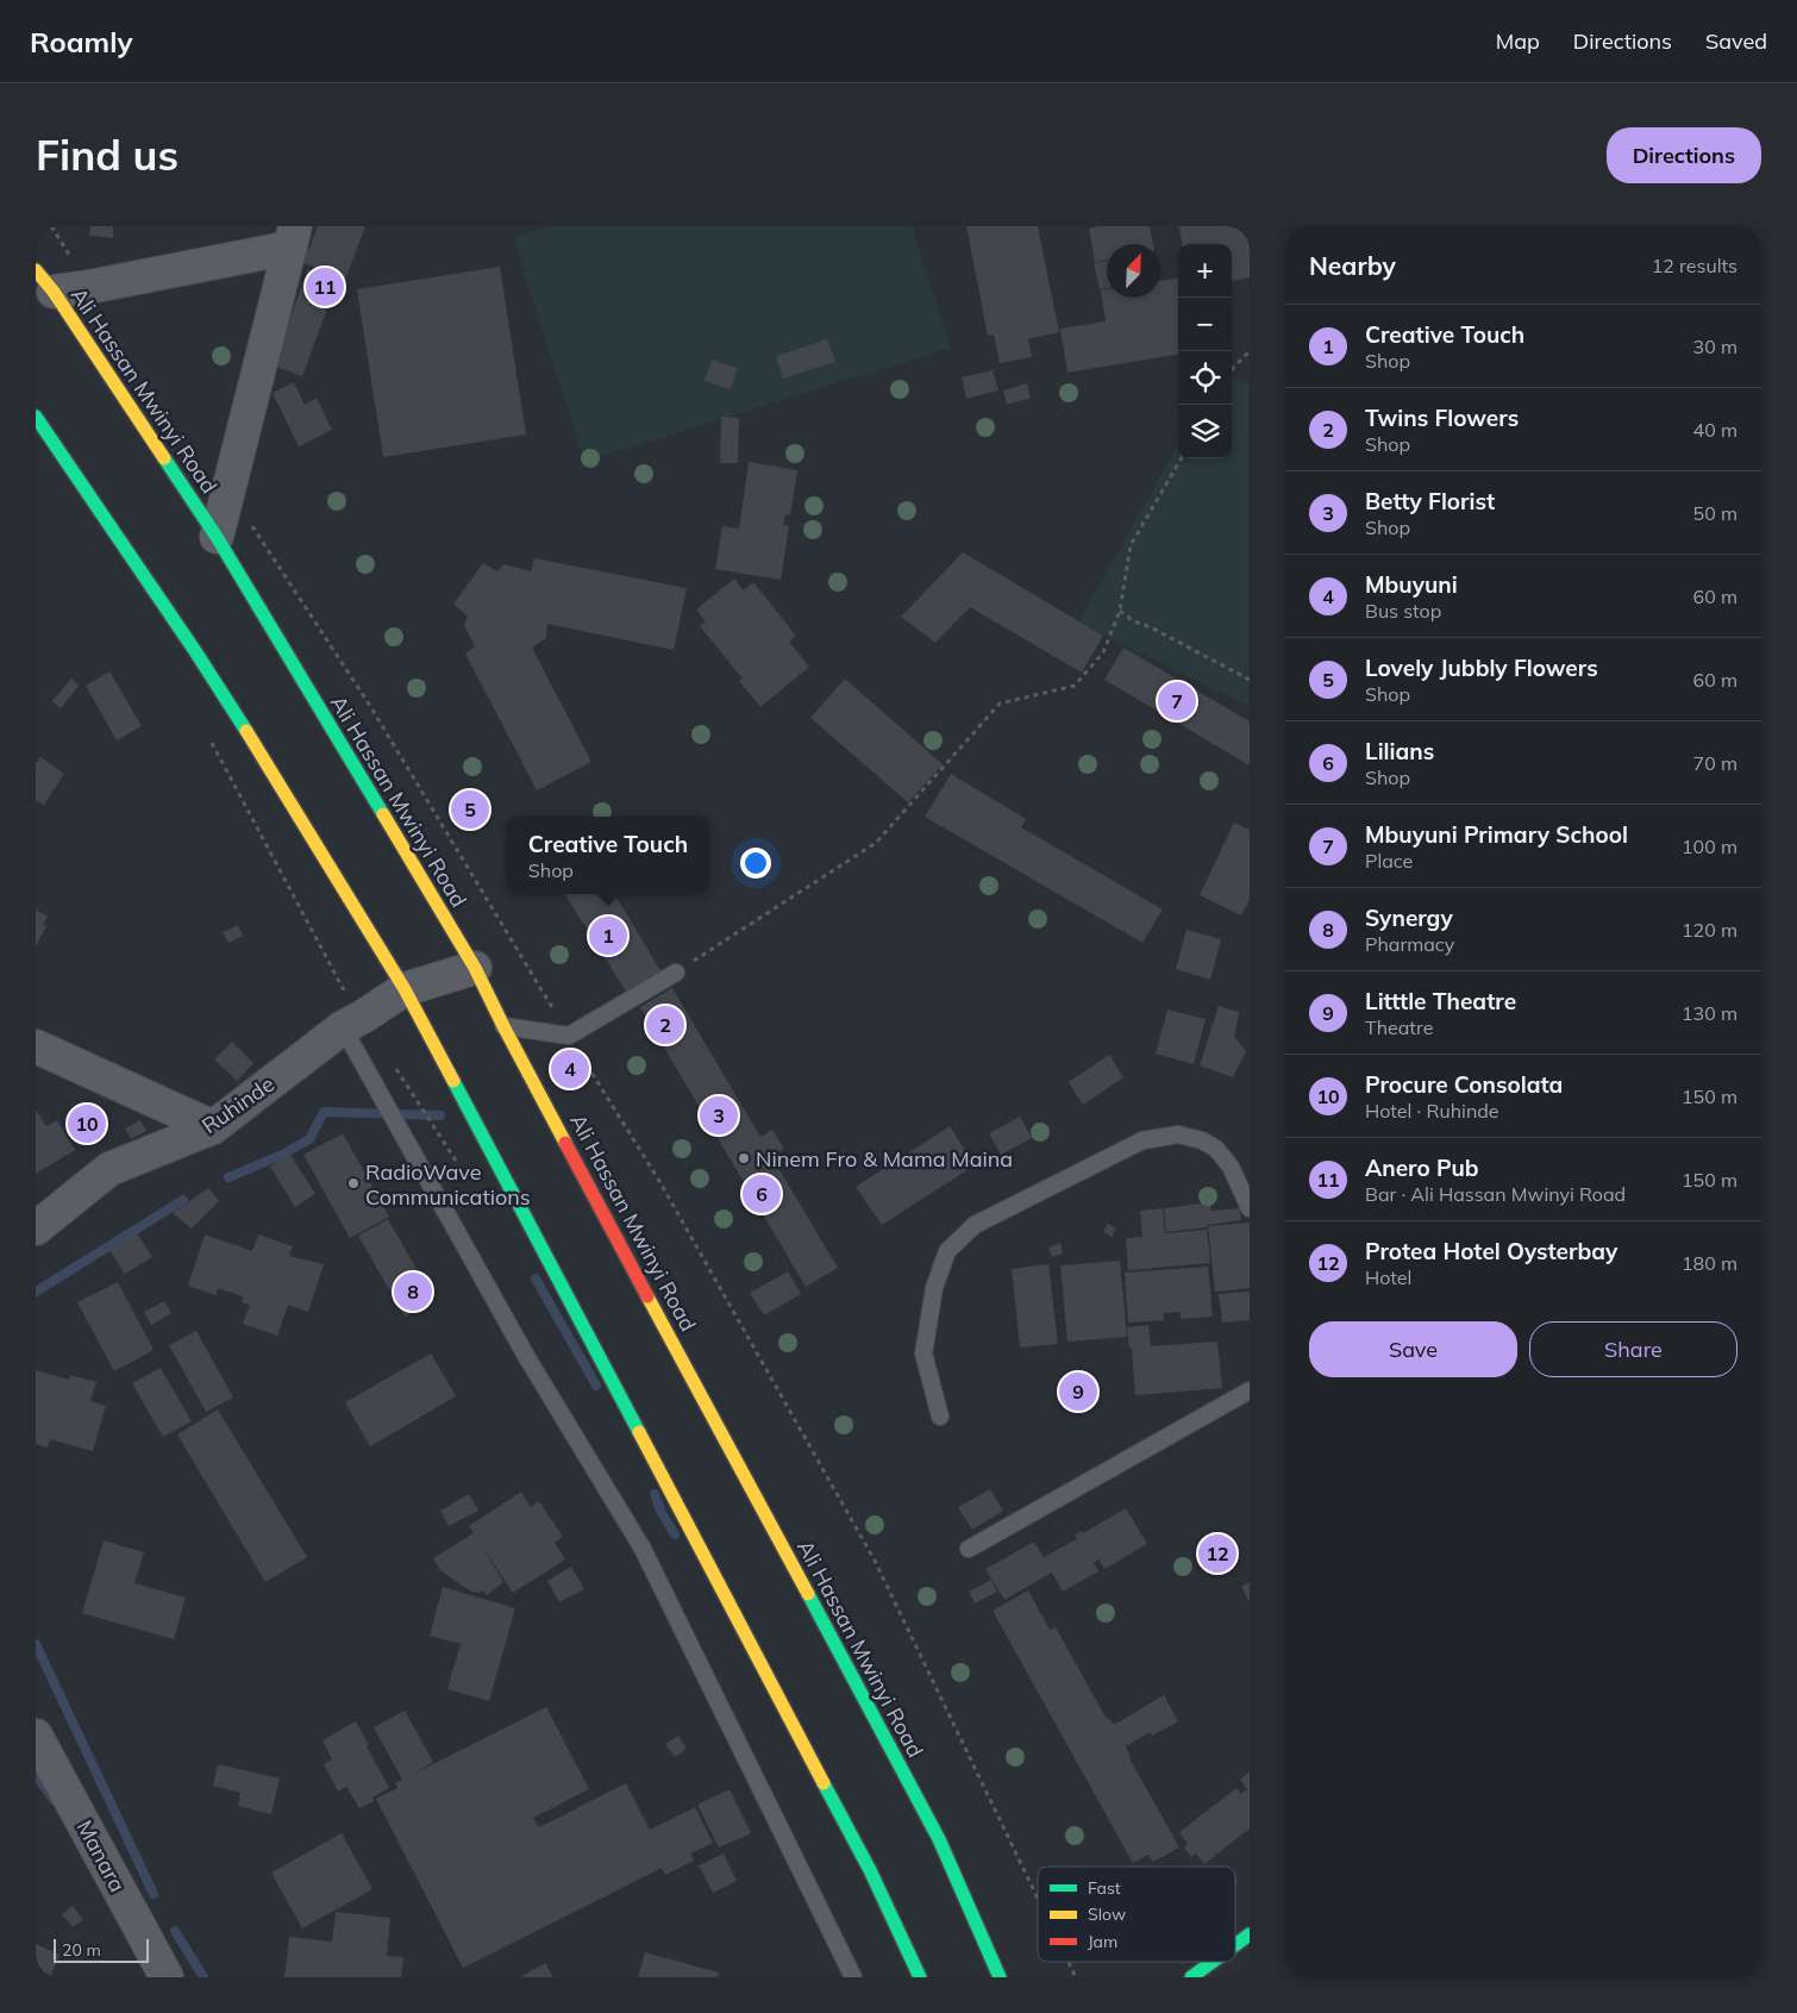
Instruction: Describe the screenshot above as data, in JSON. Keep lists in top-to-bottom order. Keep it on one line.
{"streets":{"main road":["Ali Hassan Mwinyi Road"],"street":["Ruhinde","Manara"]},"crossings":[["Ali Hassan Mwinyi Road","Ruhinde"]],"places":["Ninem Fro & Mama Maina","RadioWave Communications"],"legend":["Fast","Slow","Jam"],"scale_bar":"20 m","north":"top right","page":{"header":"Roamly","nav":["Map","Directions","Saved"],"buttons":["Directions",["Save","Share"]],"title":"Find us","heading":["Nearby","12 results"],"map_buttons":["+","−"],"pins":["11","7","5","1","2","4","3","10","6","8","9","12"],"list":[{"mark":"1","name":"Creative Touch","note":"Shop","value":"30 m"},{"mark":"2","name":"Twins Flowers","note":"Shop","value":"40 m"},{"mark":"3","name":"Betty Florist","note":"Shop","value":"50 m"},{"mark":"4","name":"Mbuyuni","note":"Bus stop","value":"60 m"},{"mark":"5","name":"Lovely Jubbly Flowers","note":"Shop","value":"60 m"},{"mark":"6","name":"Lilians","note":"Shop","value":"70 m"},{"mark":"7","name":"Mbuyuni Primary School","note":"Place","value":"100 m"},{"mark":"8","name":"Synergy","note":"Pharmacy","value":"120 m"},{"mark":"9","name":"Litttle Theatre","note":"Theatre","value":"130 m"},{"mark":"10","name":"Procure Consolata","note":"Hotel · Ruhinde","value":"150 m"},{"mark":"11","name":"Anero Pub","note":"Bar · Ali Hassan Mwinyi Road","value":"150 m"},{"mark":"12","name":"Protea Hotel Oysterbay","note":"Hotel","value":"180 m"}],"popup":["Creative Touch","Shop"],"scale":"20 m"}}
